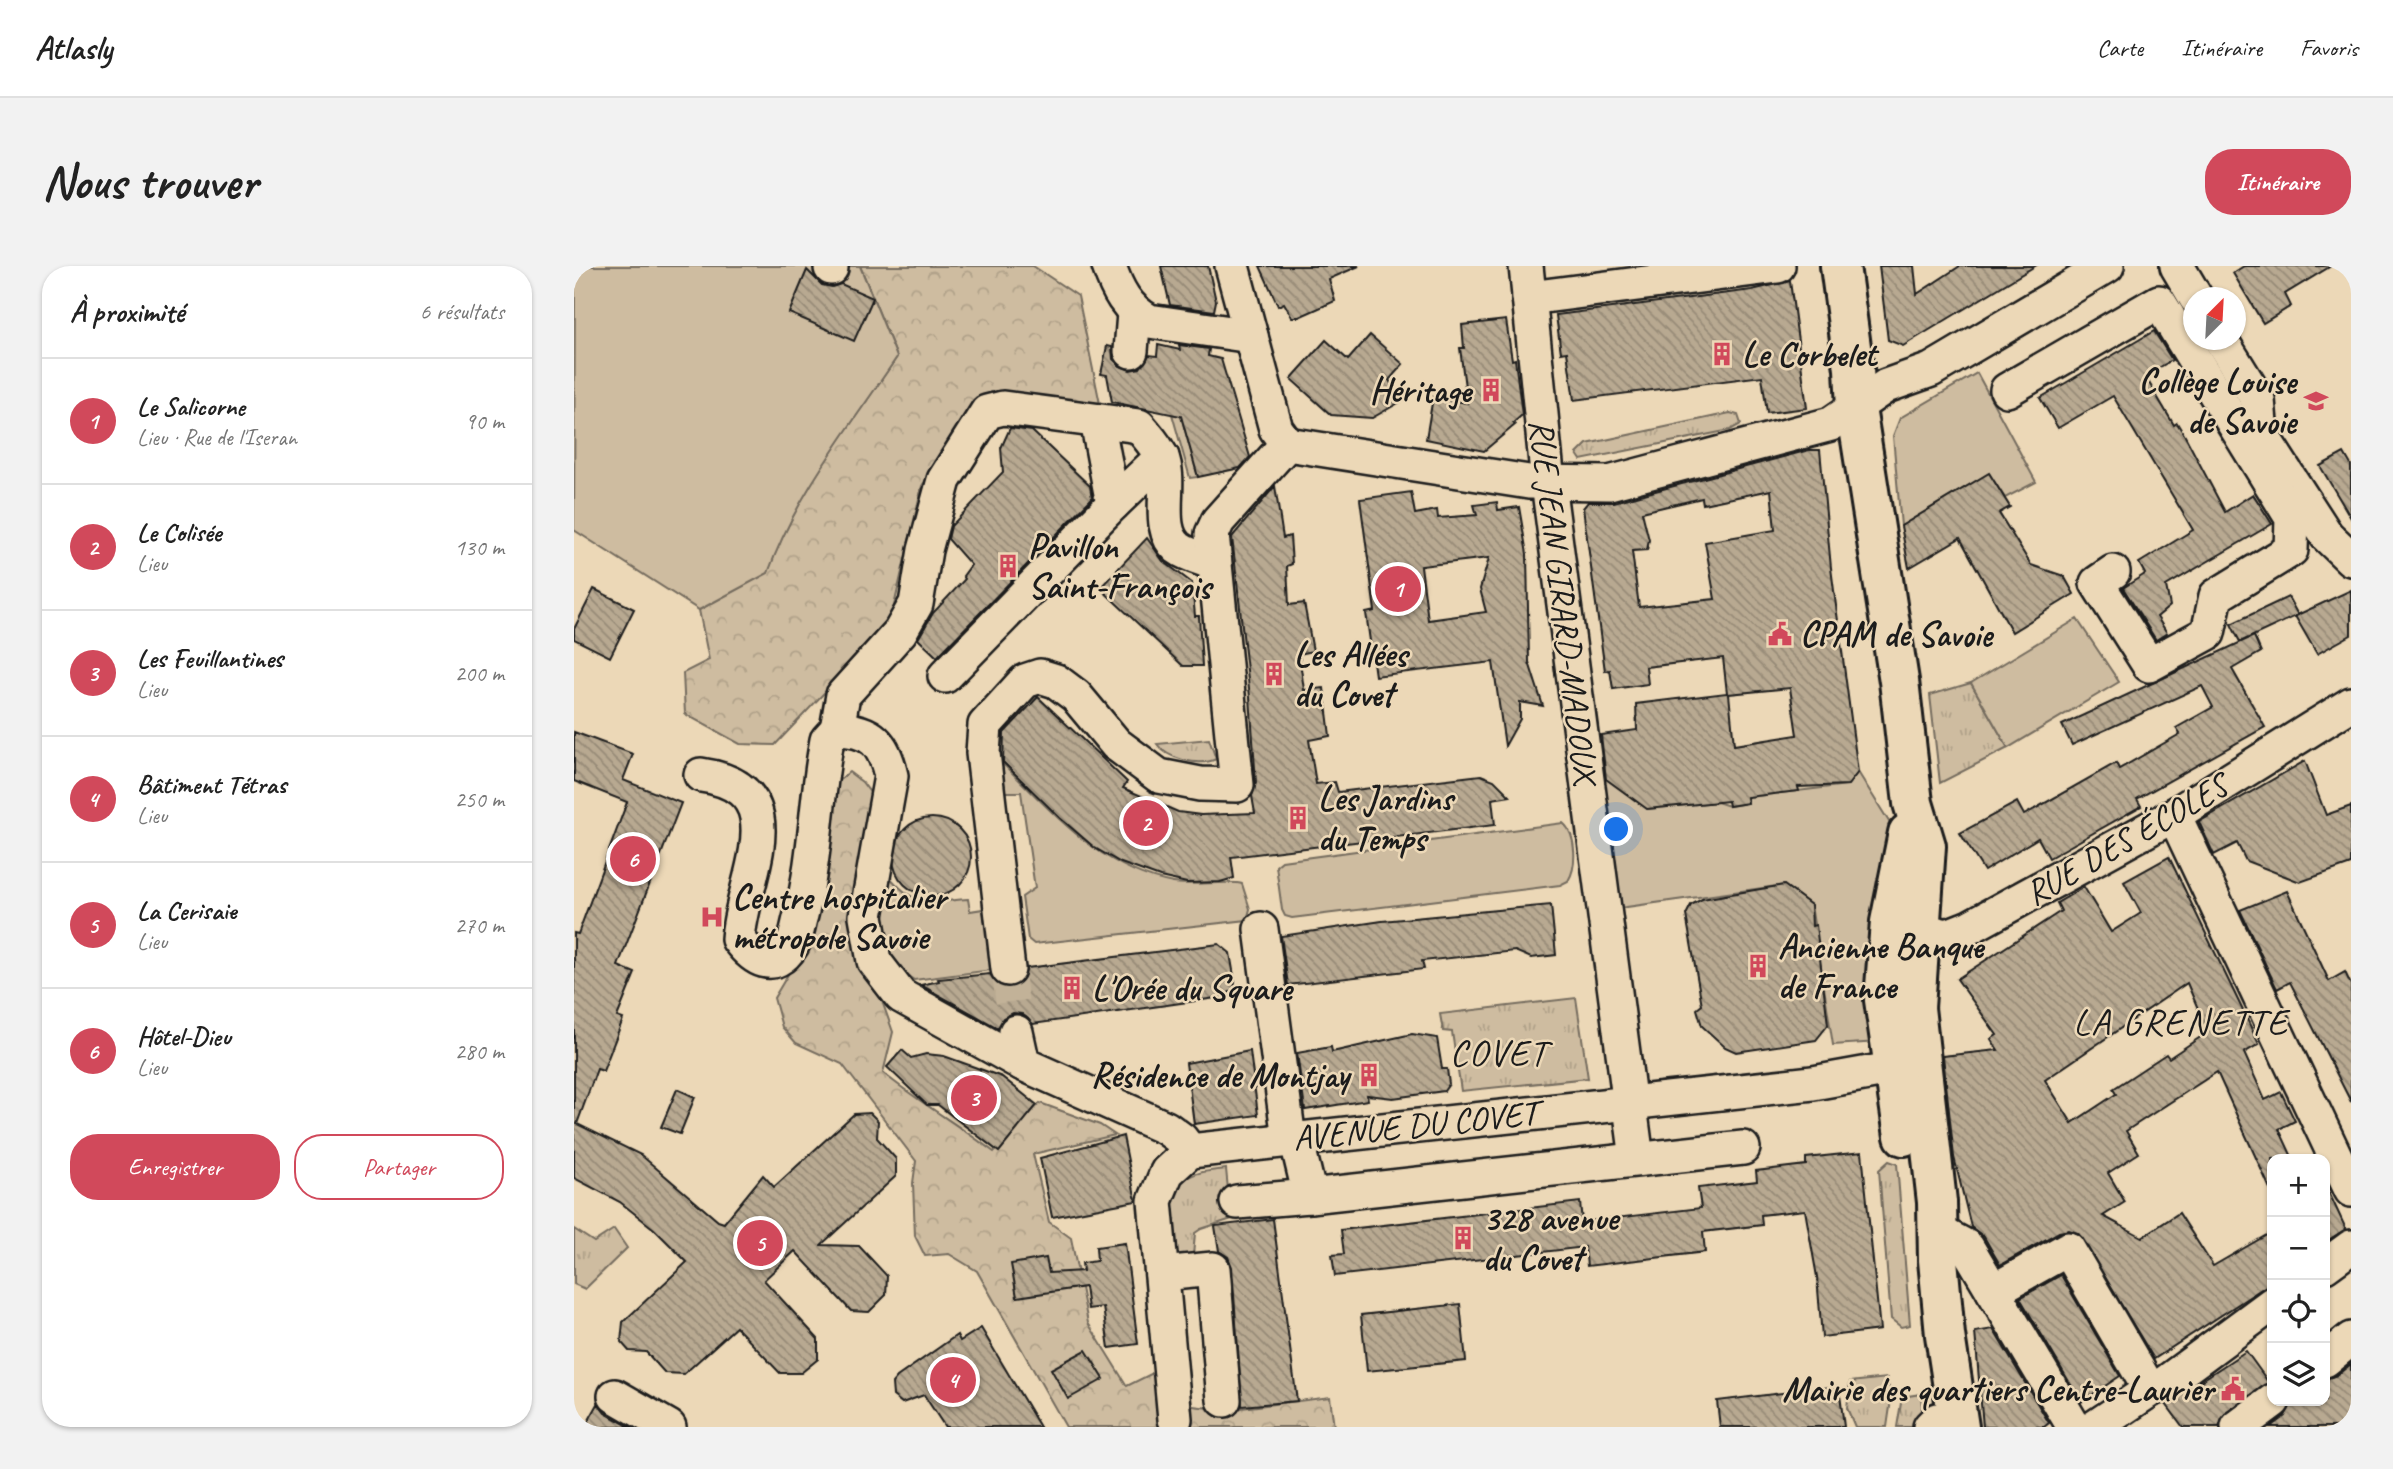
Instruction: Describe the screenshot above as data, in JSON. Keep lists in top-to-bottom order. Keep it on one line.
{"streets":{"street":["RUE JEAN GIRARD-MADOUX","RUE DES ÉCOLES","AVENUE DU COVET"]},"crossings":[["RUE JEAN GIRARD-MADOUX","AVENUE DU COVET"]],"districts":["LA GRENETTE","COVET"],"places":{"building":["Le Corbelet","Héritage","Pavillon Saint-François","Les Allées du Covet","Les Jardins du Temps","Ancienne Banque de France","L'Orée du Square","Résidence de Montjay","328 avenue du Covet"],"school or university":["Collège Louise de Savoie"],"public building":["CPAM de Savoie","Mairie des quartiers Centre-Laurier"],"hospital":["Centre hospitalier métropole Savoie"]},"north":"top right","page":{"header":"Atlasly","nav":["Carte","Itinéraire","Favoris"],"buttons":["Itinéraire",["Enregistrer","Partager"]],"title":"Nous trouver","heading":["À proximité","6 résultats"],"list":[{"mark":"1","name":"Le Salicorne","note":"Lieu · Rue de l'Iseran","value":"90 m"},{"mark":"2","name":"Le Colisée","note":"Lieu","value":"130 m"},{"mark":"3","name":"Les Feuillantines","note":"Lieu","value":"200 m"},{"mark":"4","name":"Bâtiment Tétras","note":"Lieu","value":"250 m"},{"mark":"5","name":"La Cerisaie","note":"Lieu","value":"270 m"},{"mark":"6","name":"Hôtel-Dieu","note":"Lieu","value":"280 m"}],"pins":["1","2","6","3","5","4"],"map_buttons":["+","−"]}}
